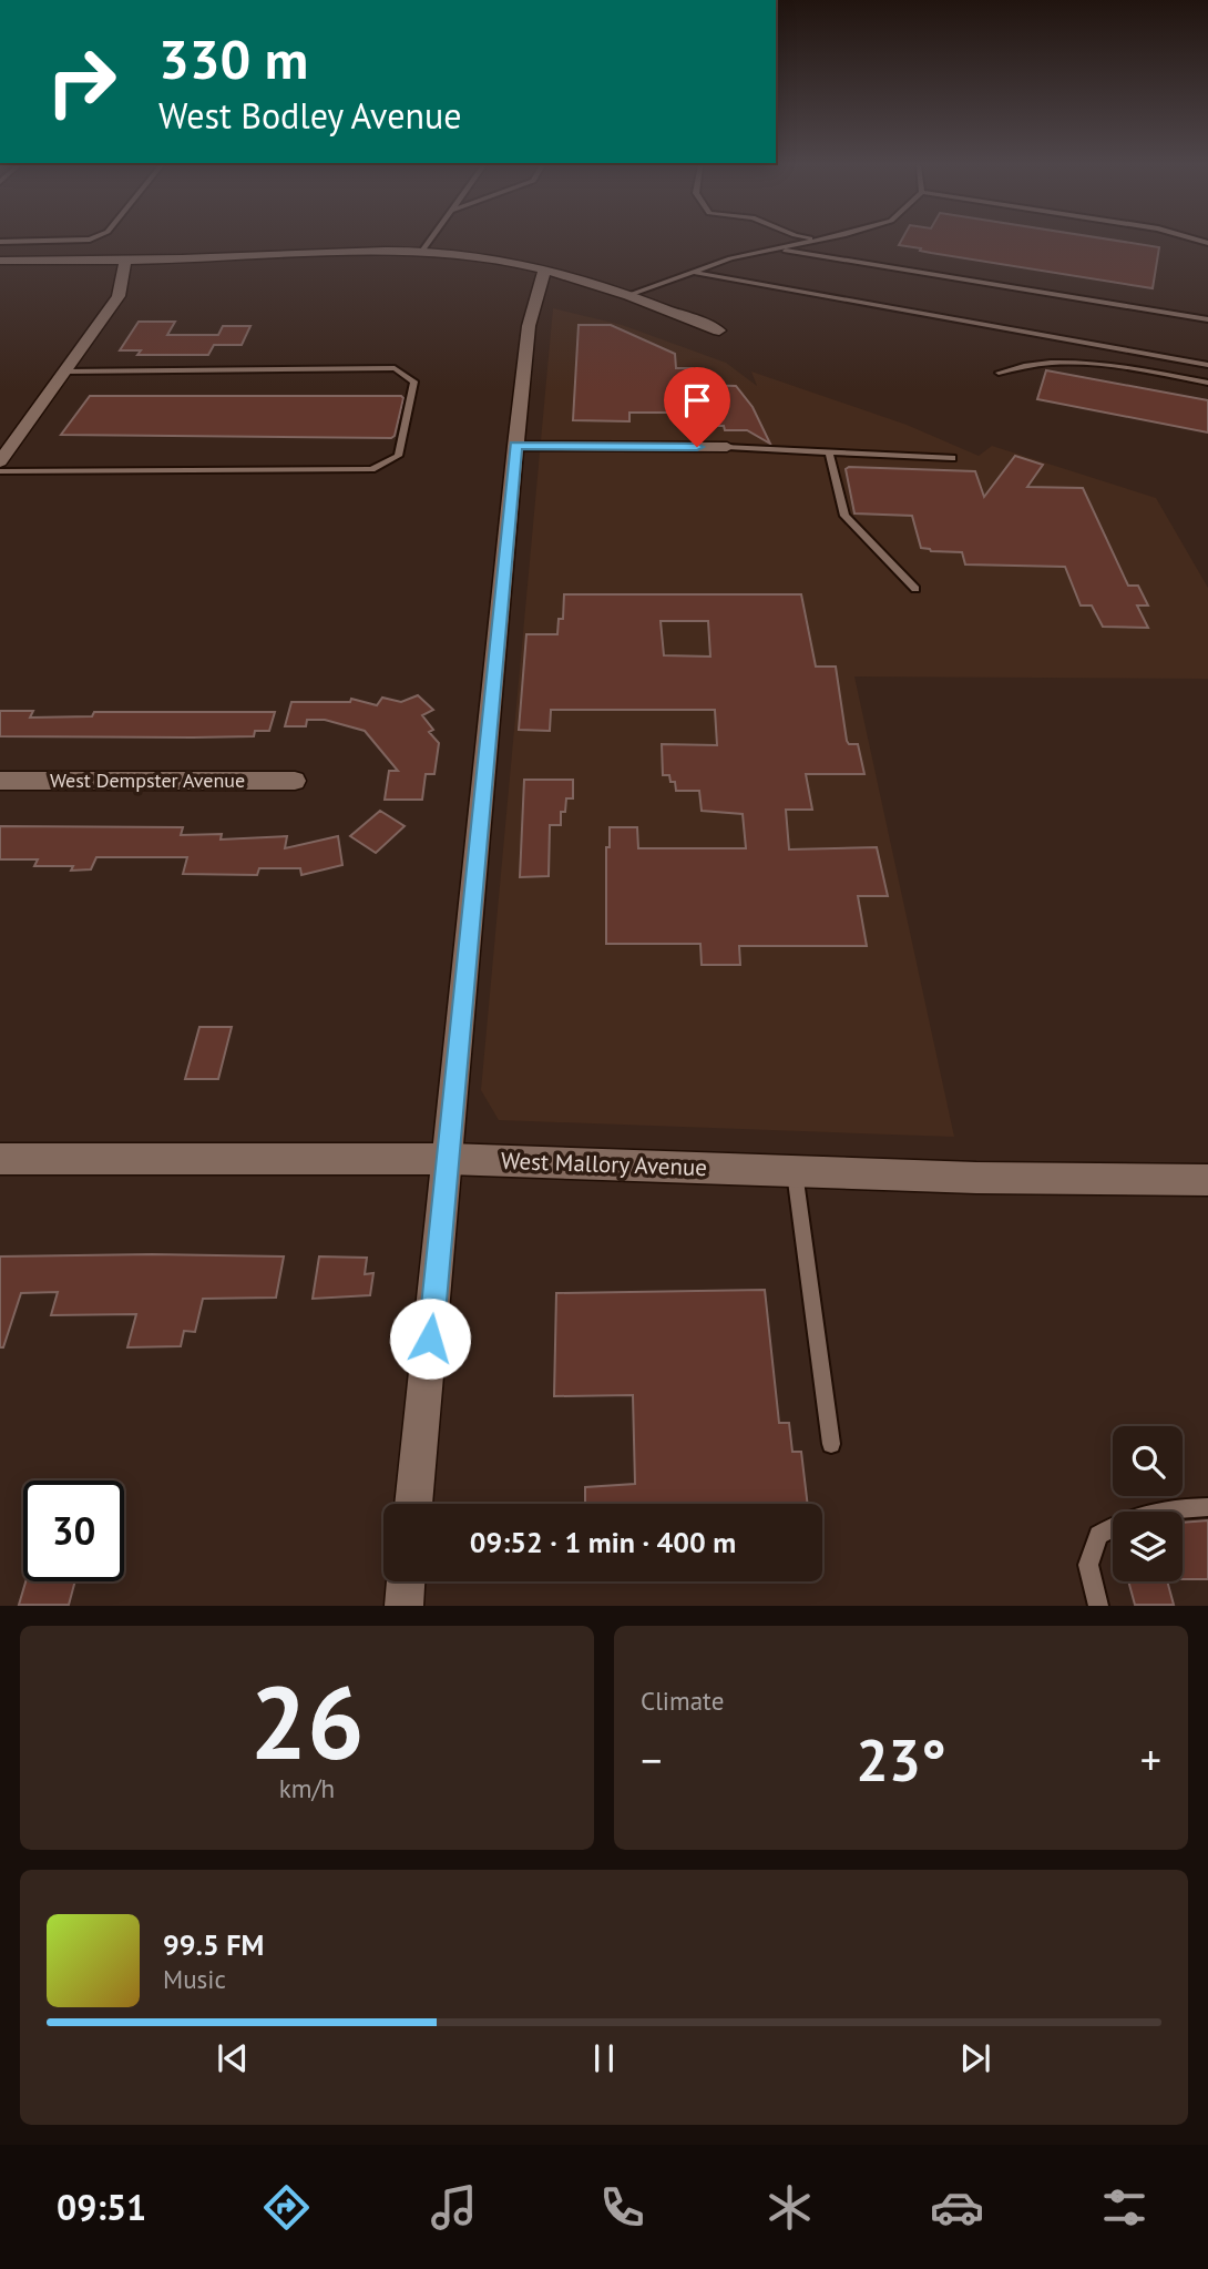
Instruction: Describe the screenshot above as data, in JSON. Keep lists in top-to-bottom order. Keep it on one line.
{"streets":{"street":["West Dempster Avenue","West Mallory Avenue"]},"page":{"turn":["330 m","West Bodley Avenue"],"limit":"30","trip":"09:52 · 1 min · 400 m","tile":[["26","km/h"],"Climate"],"heat":["−","23°","+"],"song":["99.5 FM","Music"],"tabs":"09:51"}}
